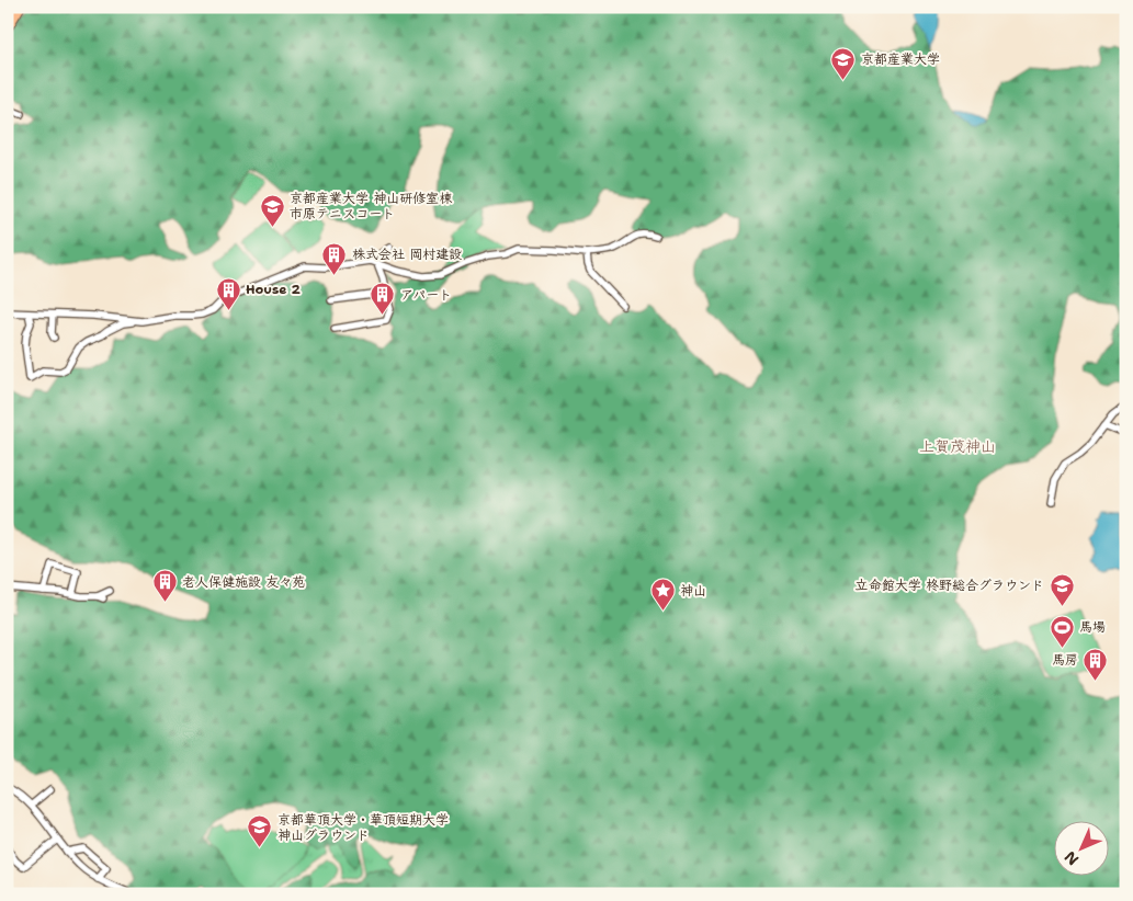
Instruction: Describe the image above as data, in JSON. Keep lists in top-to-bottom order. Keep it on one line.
{"districts":["上賀茂神山"],"places":{"school or university":["京都産業大学","京都産業大学 神山研修室棟 市原テニスコート","立命館大学 柊野総合グラウンド","京都華頂大学・華頂短期大学 神山グラウンド"],"building":["株式会社 岡村建設","House 2","アパート","老人保健施設 友々苑","馬房"],"place":["神山"],"sports":["馬場"]},"north":"bottom left"}
